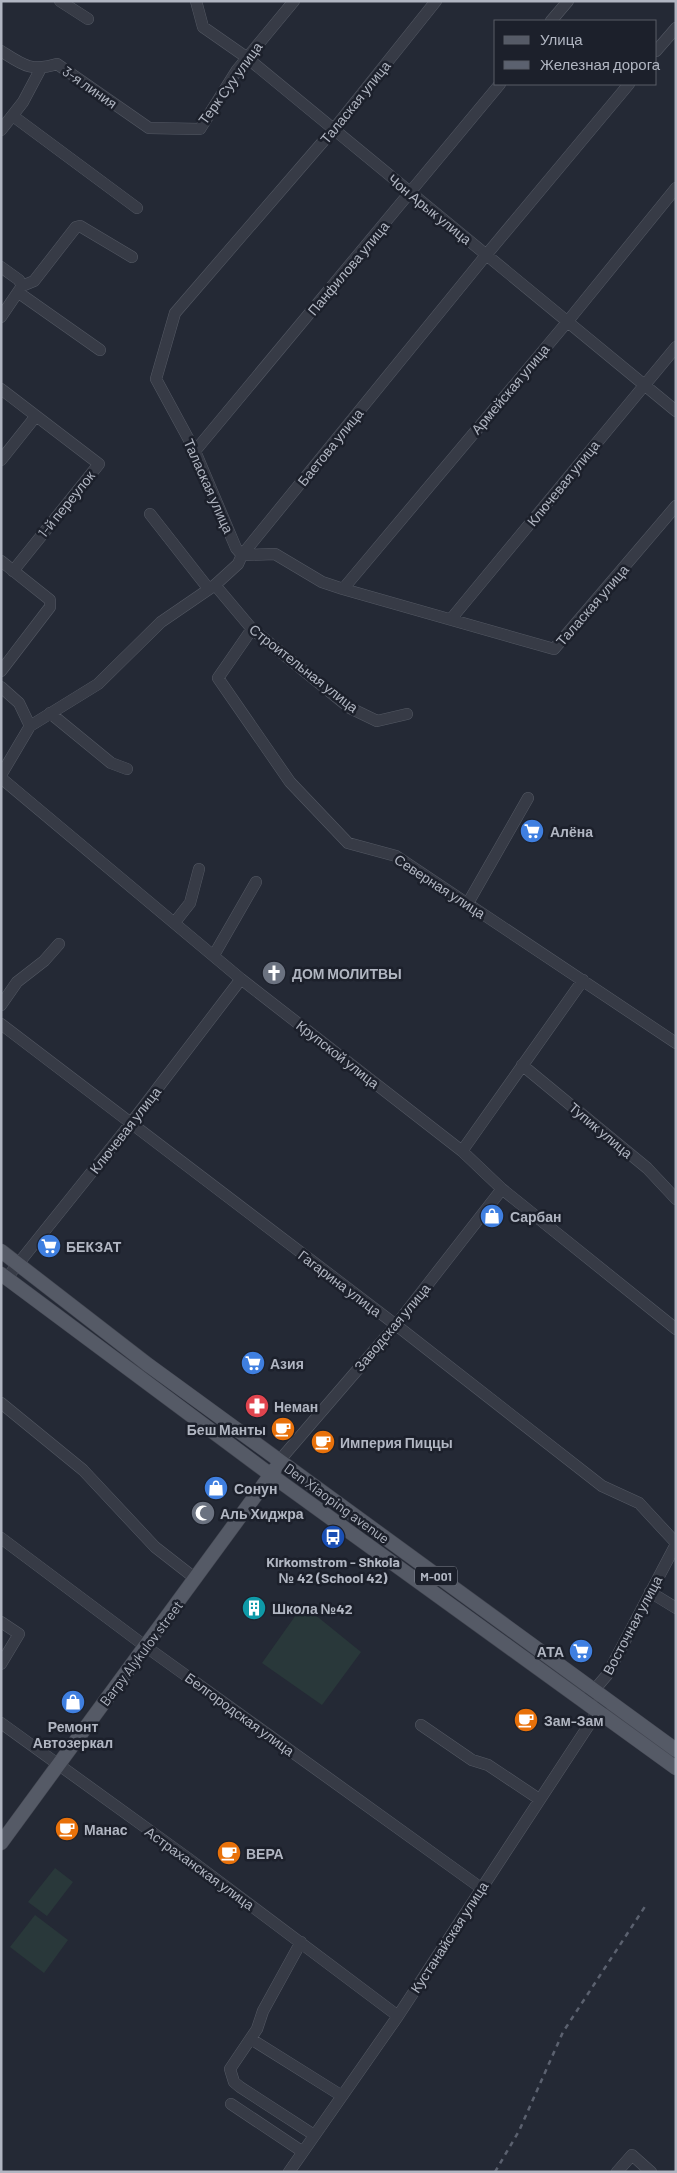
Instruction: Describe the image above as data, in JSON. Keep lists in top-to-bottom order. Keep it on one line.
{"streets":{"main road":["Den Xiaoping avenue","M-001","Barpy Alykulov street"],"street":["Терк Суу улица","3-я линия","Талаская улица","Чон Арык улица","Панфилова улица","Армейская улица","Баетова улица","Ключевая улица","1-й переулок","Строительная улица","Северная улица","Крупской улица","Тупик улица","Гагарина улица","Заводская улица","Восточная улица","Белгородская улица","Астраханская улица","Кустанайская улица"]},"crossings":[["Терк Суу улица","3-я линия"],["Терк Суу улица","Чон Арык улица"],["Талаская улица","Чон Арык улица"],["Талаская улица","Панфилова улица"],["Талаская улица","Армейская улица"],["Талаская улица","Баетова улица"],["Талаская улица","Ключевая улица"],["Чон Арык улица","Панфилова улица"],["Чон Арык улица","Армейская улица"],["Чон Арык улица","Баетова улица"],["Чон Арык улица","Ключевая улица"],["Баетова улица","Строительная улица"],["Баетова улица","Крупской улица"],["Ключевая улица","Крупской улица"],["Ключевая улица","Гагарина улица"],["Ключевая улица","Den Xiaoping avenue"],["Строительная улица","Северная улица"],["Крупской улица","Заводская улица"],["Гагарина улица","Заводская улица"],["Гагарина улица","Восточная улица"],["Заводская улица","Den Xiaoping avenue"],["Заводская улица","Barpy Alykulov street"],["Den Xiaoping avenue","Восточная улица"],["Den Xiaoping avenue","Barpy Alykulov street"],["Den Xiaoping avenue","Кустанайская улица"],["Barpy Alykulov street","Белгородская улица"],["Barpy Alykulov street","Астраханская улица"],["Белгородская улица","Кустанайская улица"],["Астраханская улица","Кустанайская улица"]],"places":{"supermarket":["Алёна","БЕКЗАТ","Азия","АТА"],"church":["ДОМ МОЛИТВЫ"],"shop":["Сарбан","Сонун","Ремонт Автозеркал"],"pharmacy":["Неман"],"cafe":["Беш Манты","Империя Пиццы","Зам-Зам","Манас","ВЕРА"],"mosque":["Аль Хиджра"],"bus stop":["Kirkomstrom - Shkola № 42 (School 42)"],"building":["Школа №42"]},"legend":["Улица","Железная дорога"]}
